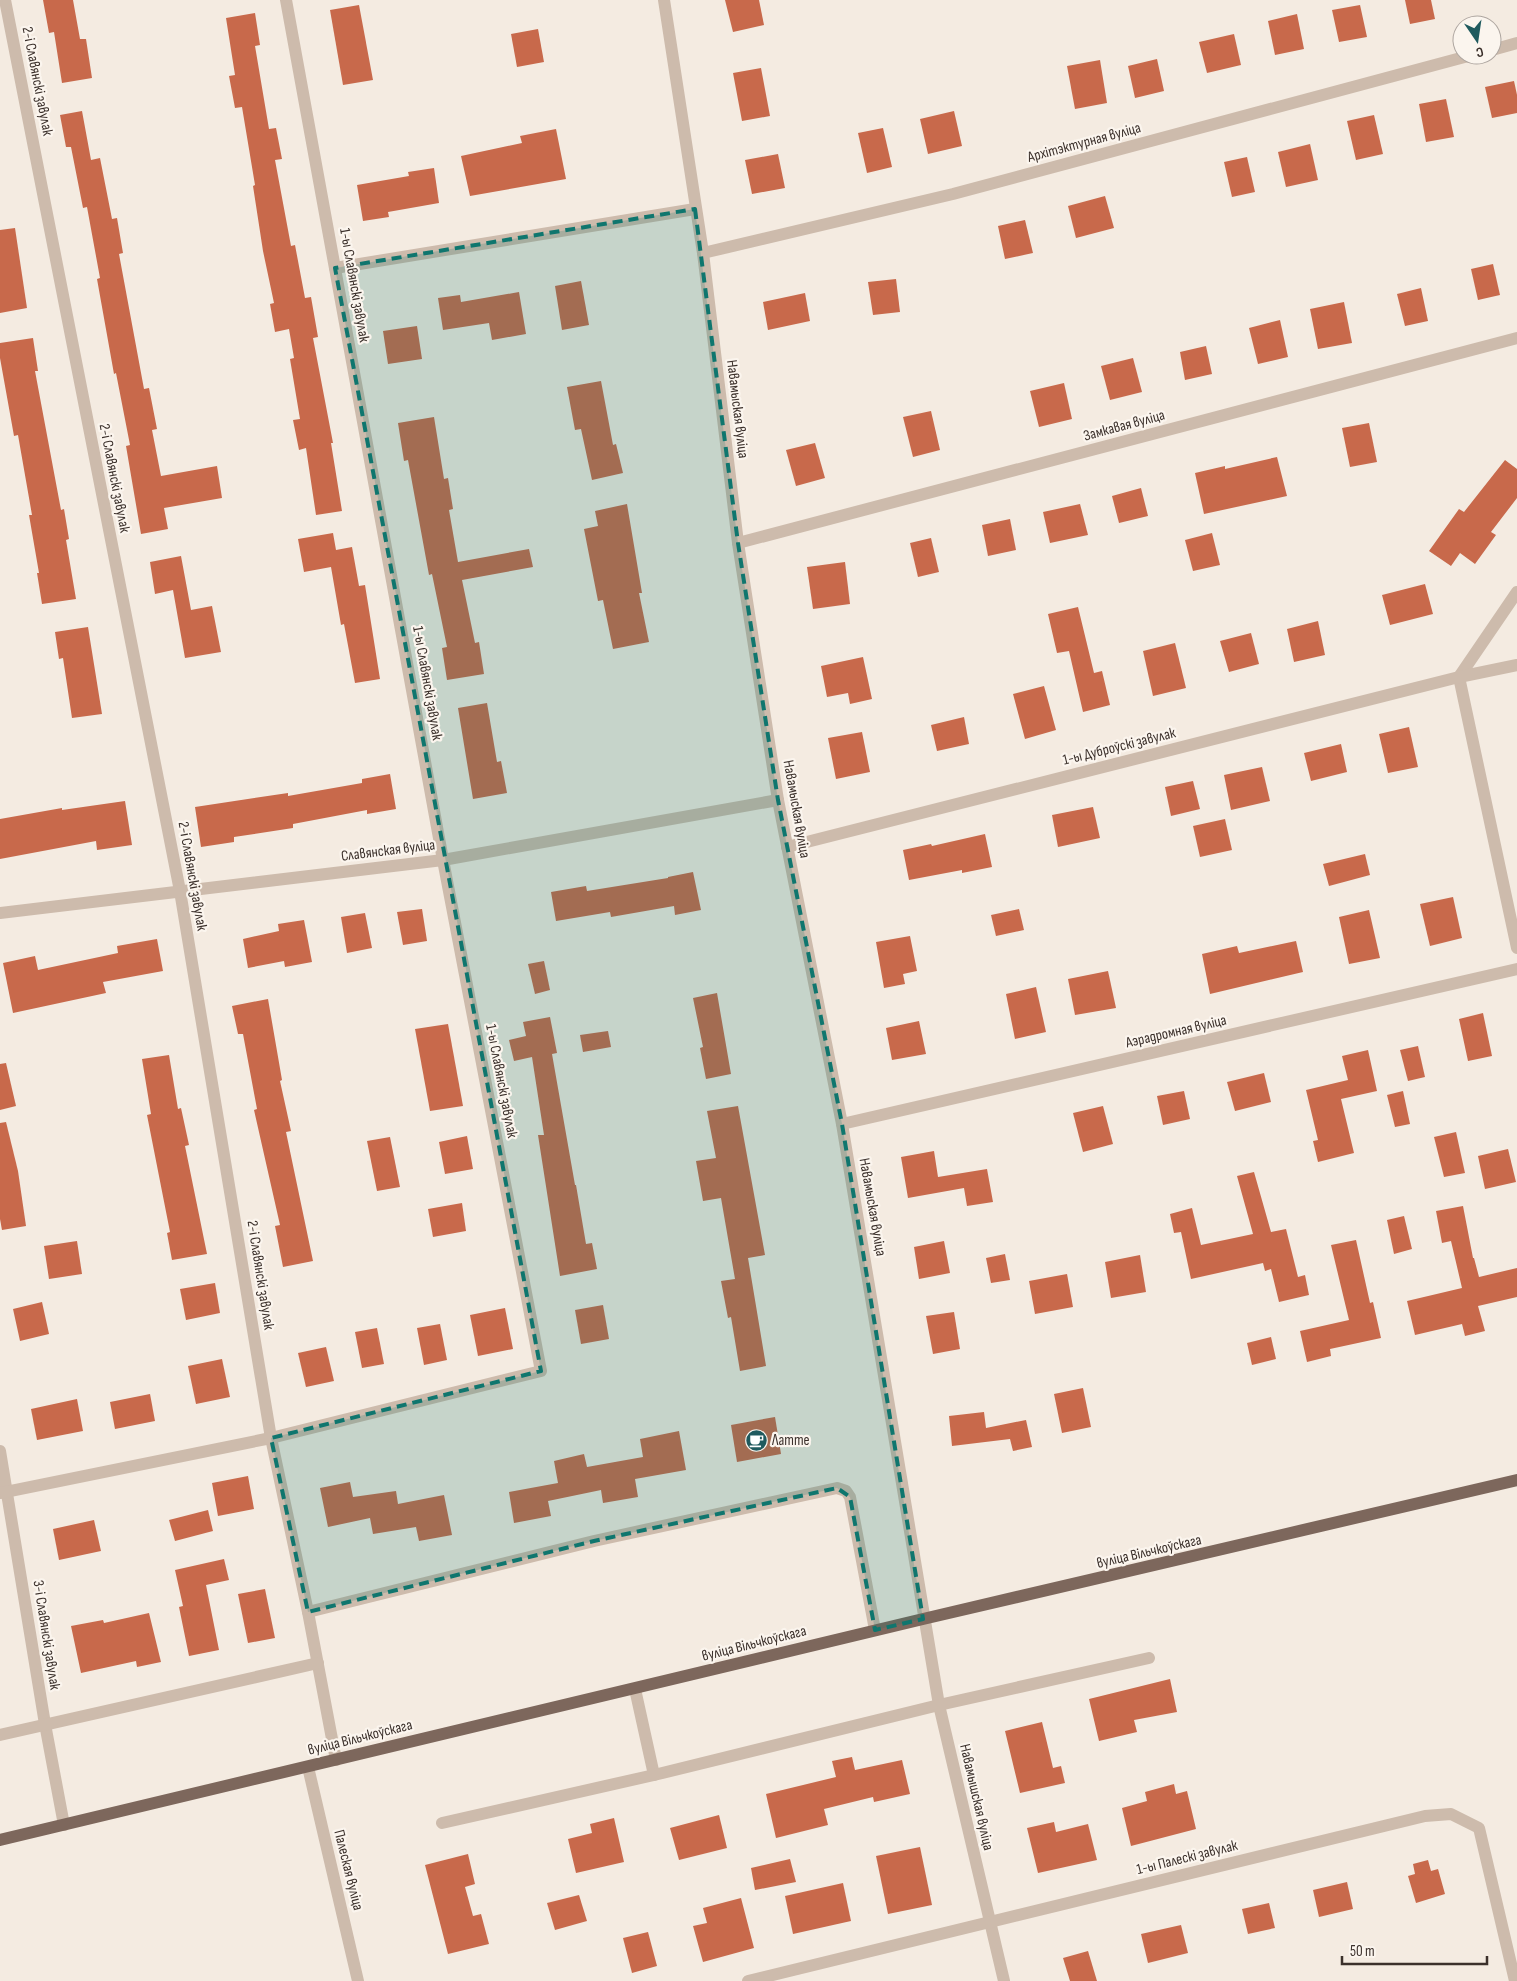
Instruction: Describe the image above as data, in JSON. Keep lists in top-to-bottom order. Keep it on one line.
{"streets":{"main road":["вуліца Вільчкоўскага"],"street":["2-і Славянскі завулак","Архітэктурная вуліца","1-ы Славянскі завулак","Навамыская вуліца","Замкавая вуліца","1-ы Дуброўскі завулак","Славянская вуліца","Аэрадромная вуліца","3-і Славянскі завулак","Навамышская вуліца","1-ы Палескі завулак","Палеская вуліца"]},"crossings":[["2-і Славянскі завулак","1-ы Славянскі завулак"],["2-і Славянскі завулак","Славянская вуліца"],["2-і Славянскі завулак","вуліца Вільчкоўскага"],["Архітэктурная вуліца","Навамыская вуліца"],["1-ы Славянскі завулак","Славянская вуліца"],["Навамыская вуліца","Замкавая вуліца"],["Навамыская вуліца","1-ы Дуброўскі завулак"],["Навамыская вуліца","Славянская вуліца"],["Навамыская вуліца","Аэрадромная вуліца"],["Навамыская вуліца","вуліца Вільчкоўскага"],["Навамыская вуліца","Навамышская вуліца"],["вуліца Вільчкоўскага","3-і Славянскі завулак"],["вуліца Вільчкоўскага","Навамышская вуліца"],["вуліца Вільчкоўскага","Палеская вуліца"],["Навамышская вуліца","1-ы Палескі завулак"]],"places":{"cafe":["Латте"]},"scale_bar":"50 m","north":"bottom"}
